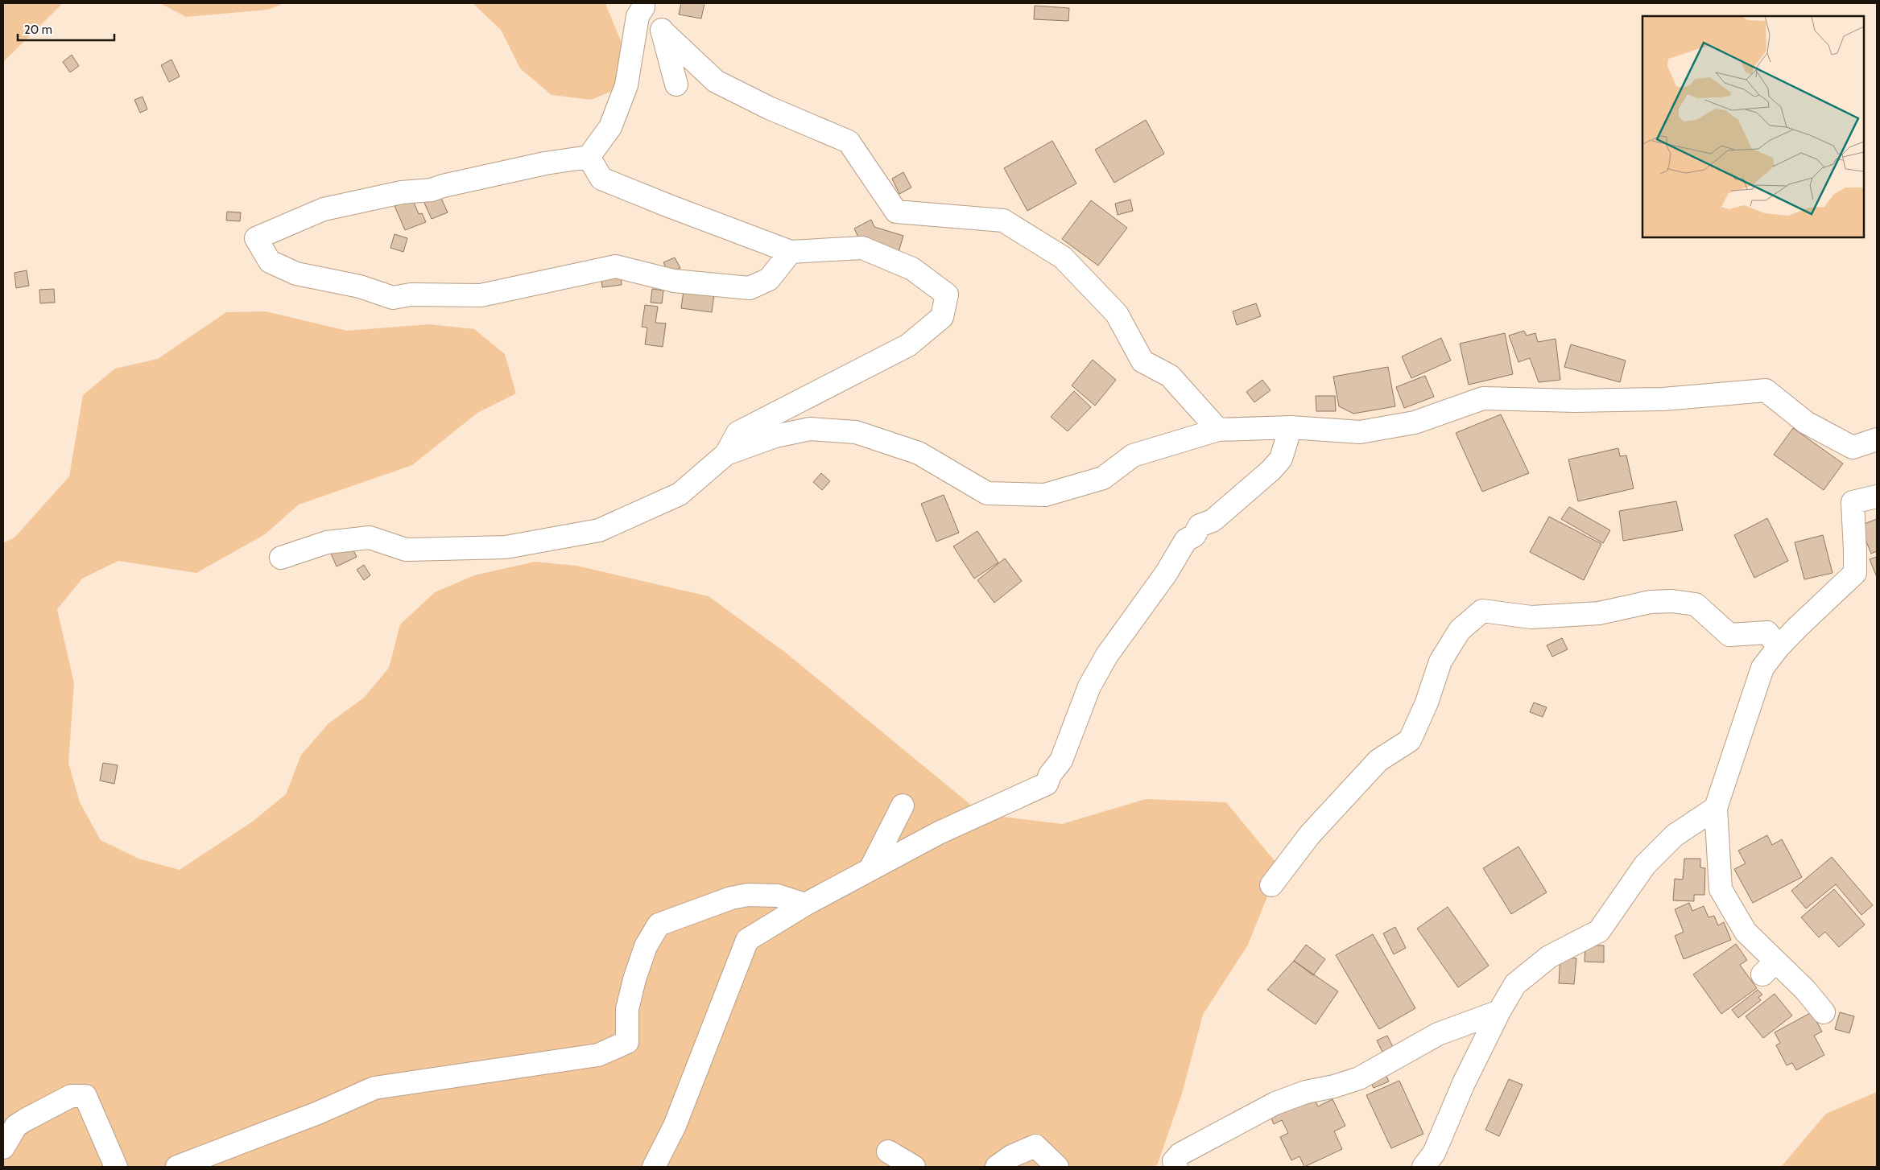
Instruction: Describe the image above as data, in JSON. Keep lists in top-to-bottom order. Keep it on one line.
{"scale_bar":"20 m"}
